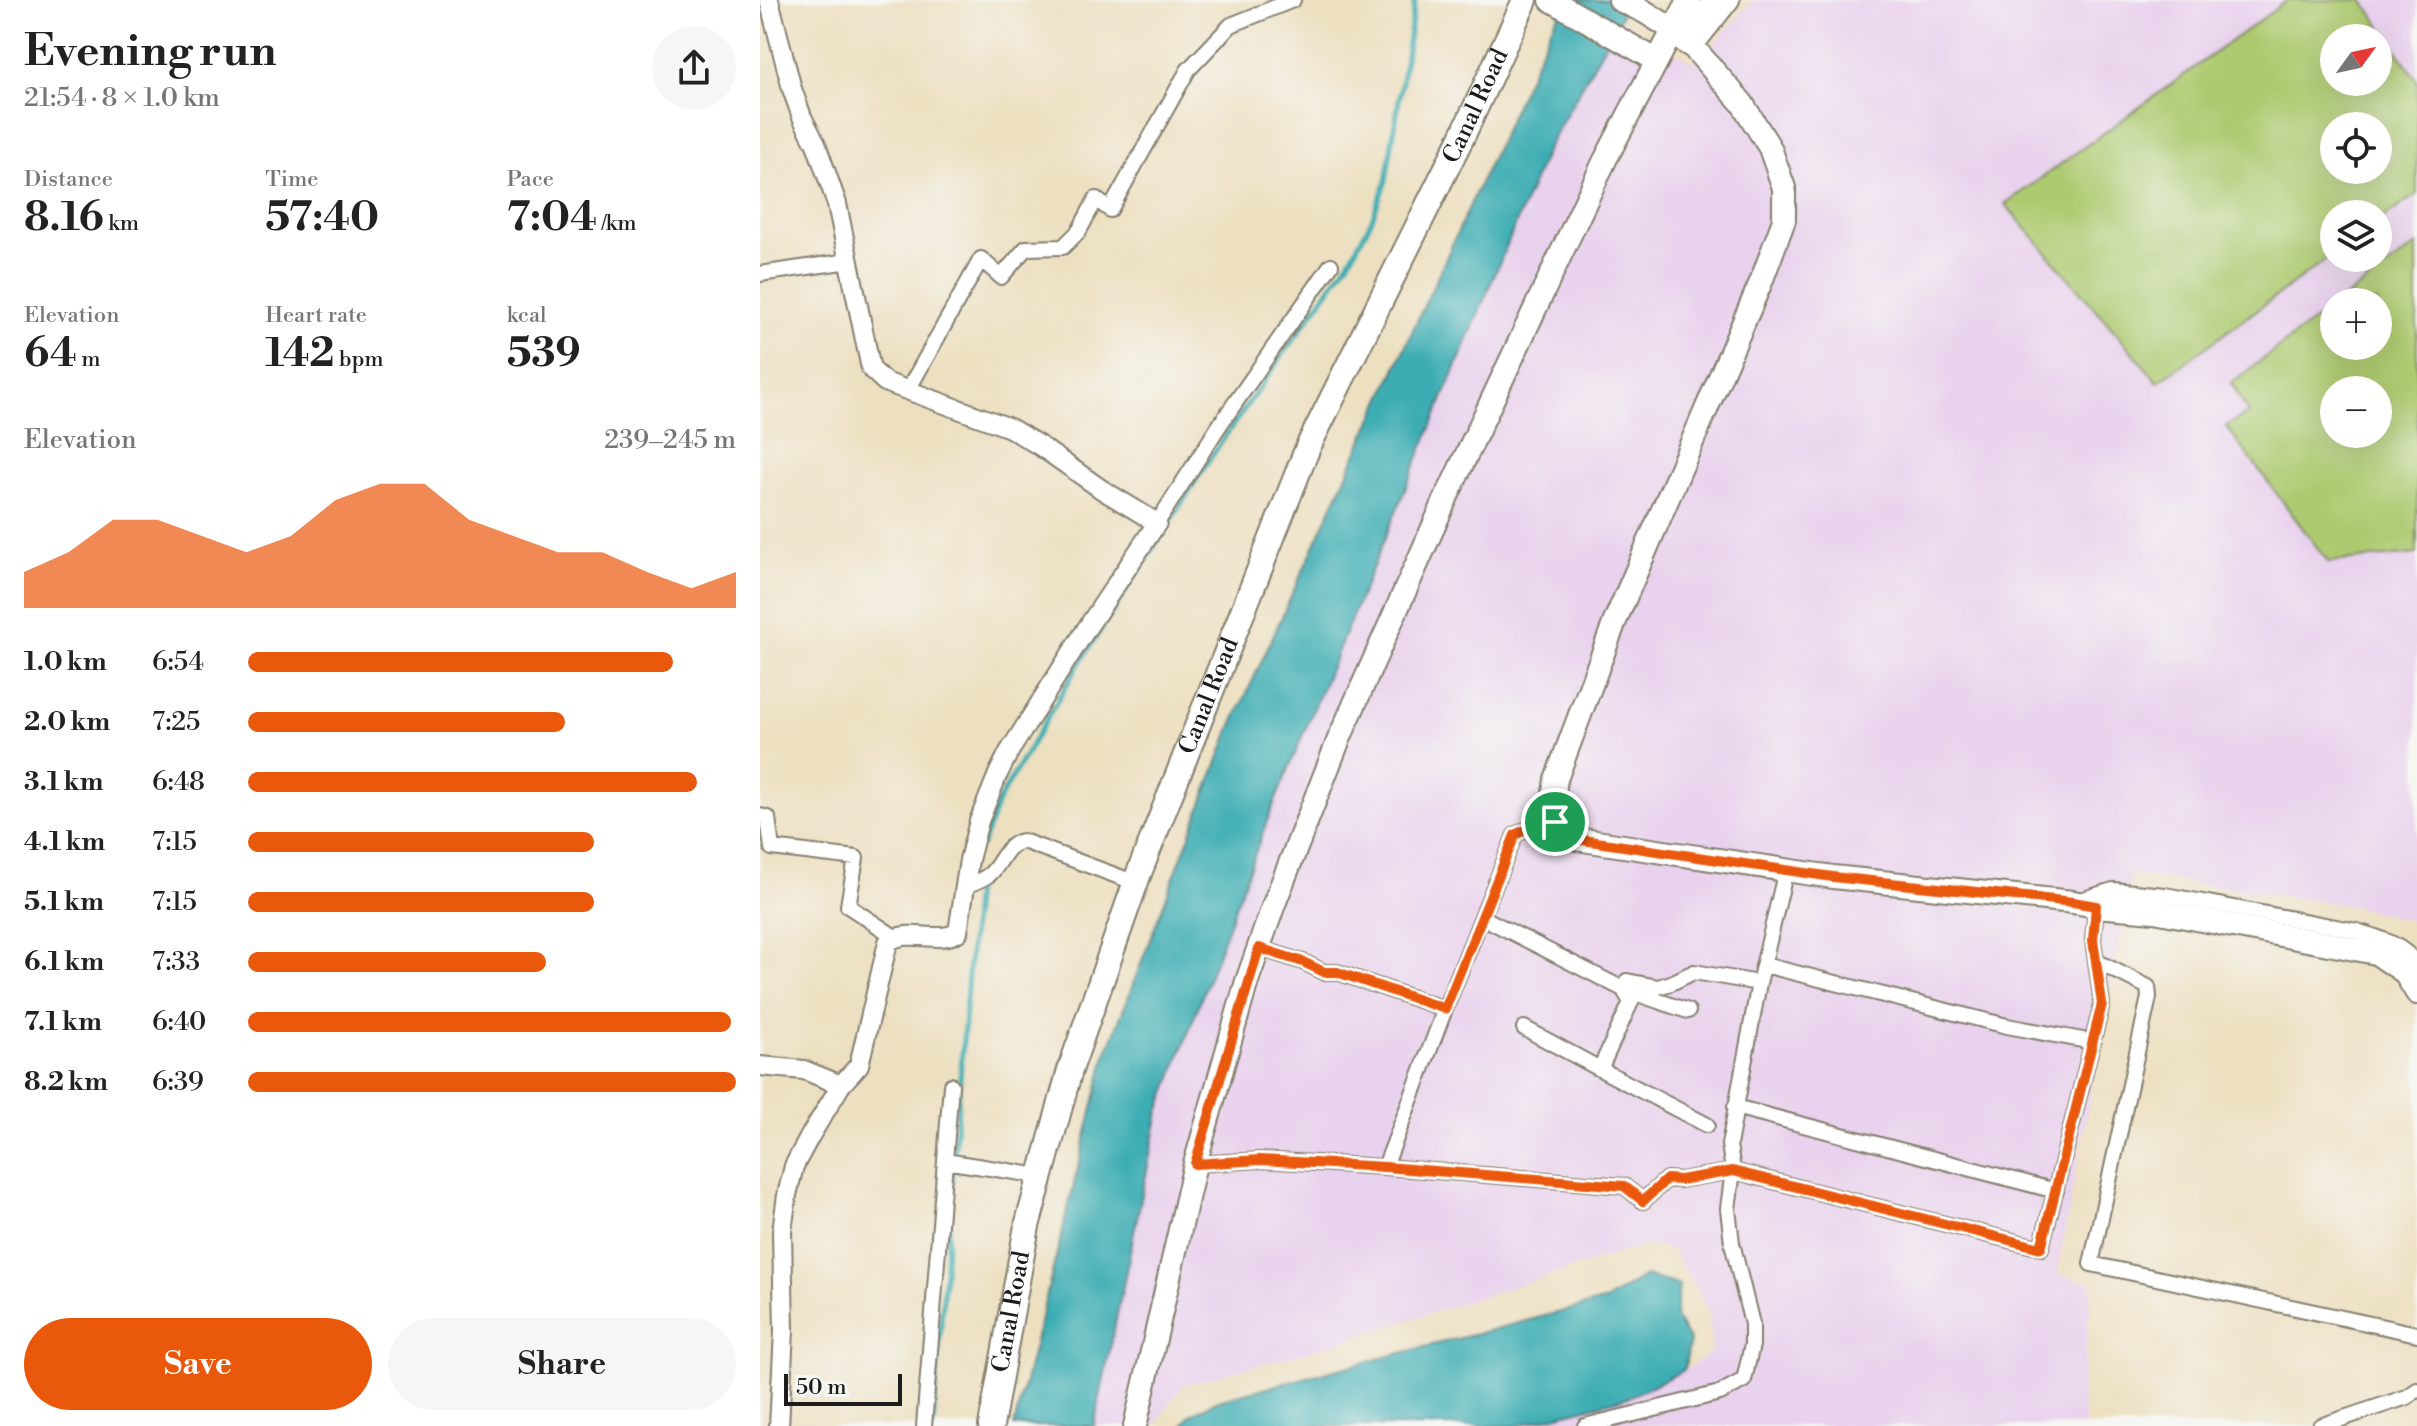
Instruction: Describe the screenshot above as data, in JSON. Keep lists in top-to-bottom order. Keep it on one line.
{"streets":{"main road":["Canal Road"]},"scale_bar":"50 m","north":"top right","page":{"heading":["Evening run","21:54 · 8 × 1.0 km"],"map_buttons":["+","−"],"stats":[["Distance","8.16 km"],["Time","57:40"],["Pace","7:04 /km"],["Elevation","64 m"],["Heart rate","142 bpm"],["kcal","539"]],"chart":["Elevation","239–245 m"],"list":[{"name":"1.0 km","note":"6:54"},{"name":"2.0 km","note":"7:25"},{"name":"3.1 km","note":"6:48"},{"name":"4.1 km","note":"7:15"},{"name":"5.1 km","note":"7:15"},{"name":"6.1 km","note":"7:33"},{"name":"7.1 km","note":"6:40"},{"name":"8.2 km","note":"6:39"}],"buttons":["Save","Share"],"scale":"50 m"}}
